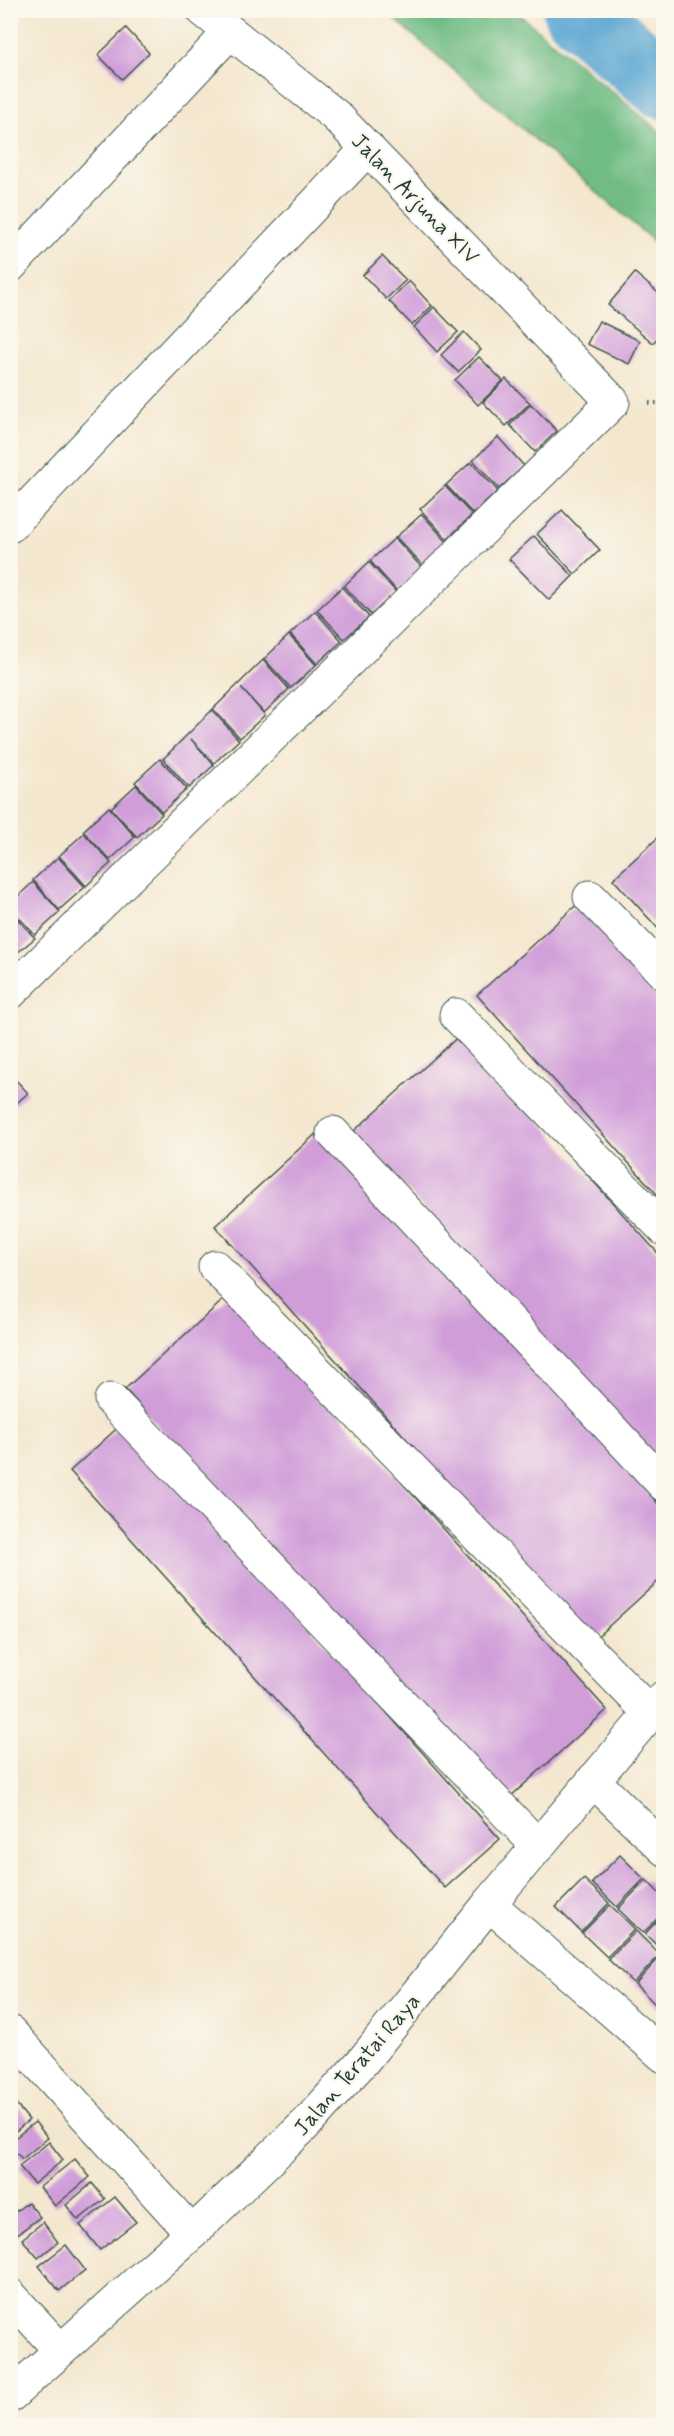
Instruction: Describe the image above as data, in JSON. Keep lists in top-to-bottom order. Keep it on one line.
{"streets":{"street":["Jalan Arjuna XIV","Jalan Teratai Raya"]}}
